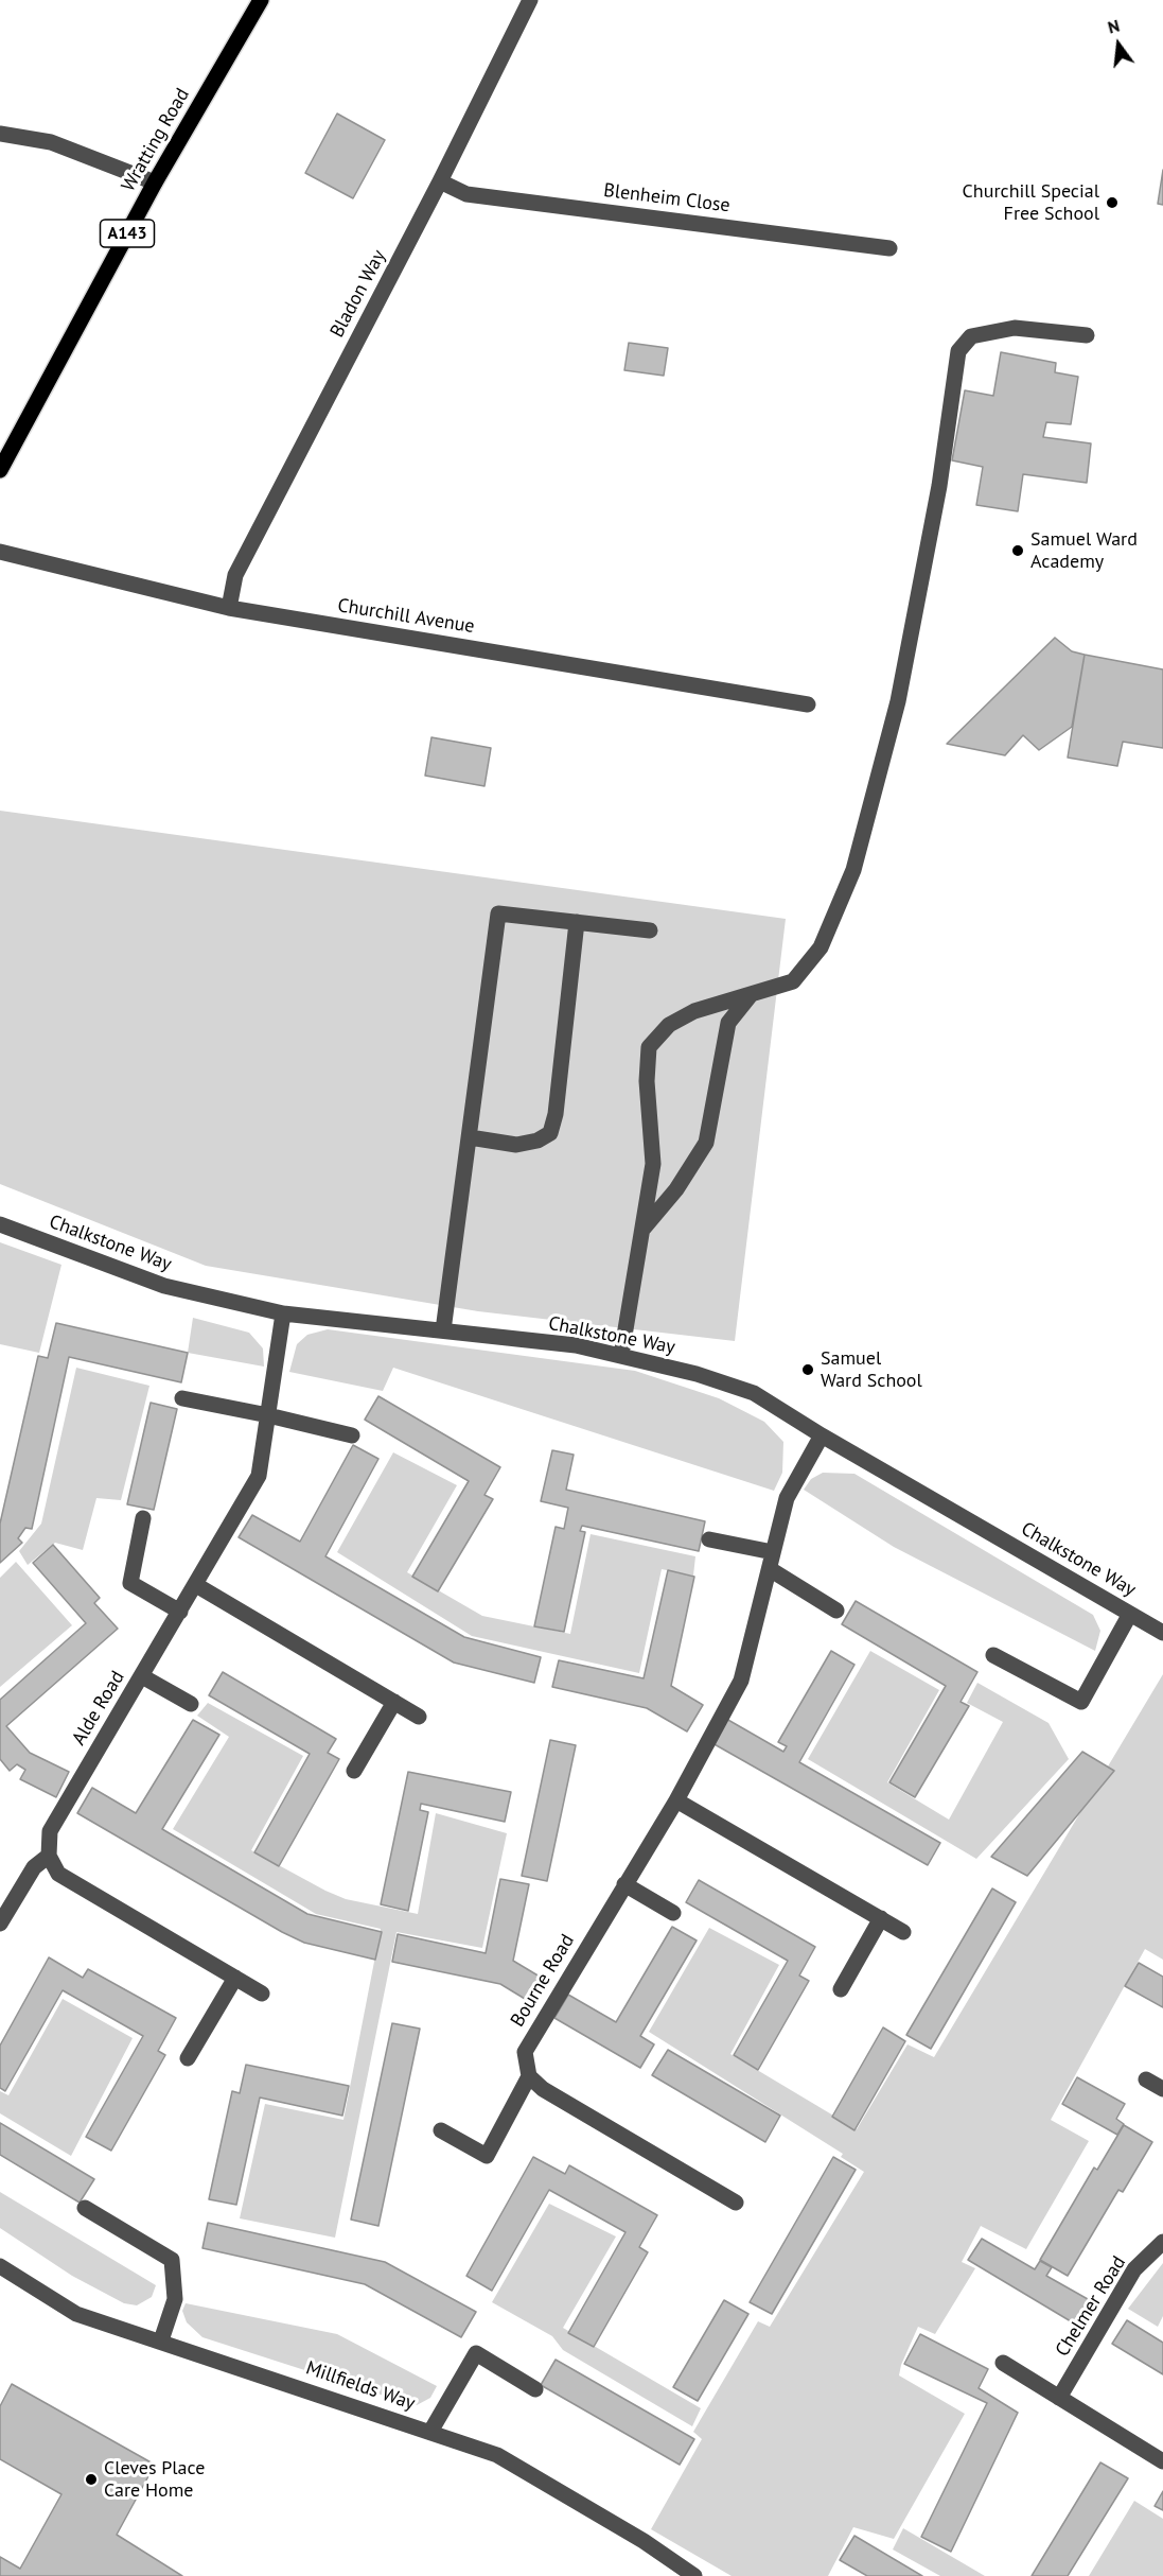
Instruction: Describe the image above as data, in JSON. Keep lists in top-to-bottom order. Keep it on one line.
{"streets":{"main road":["Wratting Road","A143"],"street":["Blenheim Close","Bladon Way","Churchill Avenue","Chalkstone Way","Alde Road","Bourne Road","Chelmer Road","Millfields Way"]},"crossings":[["Blenheim Close","Bladon Way"],["Bladon Way","Churchill Avenue"],["Chalkstone Way","Alde Road"],["Chalkstone Way","Bourne Road"]],"places":["Churchill Special Free School","Samuel Ward Academy","Samuel Ward School","Cleves Place Care Home"],"north":"top"}
